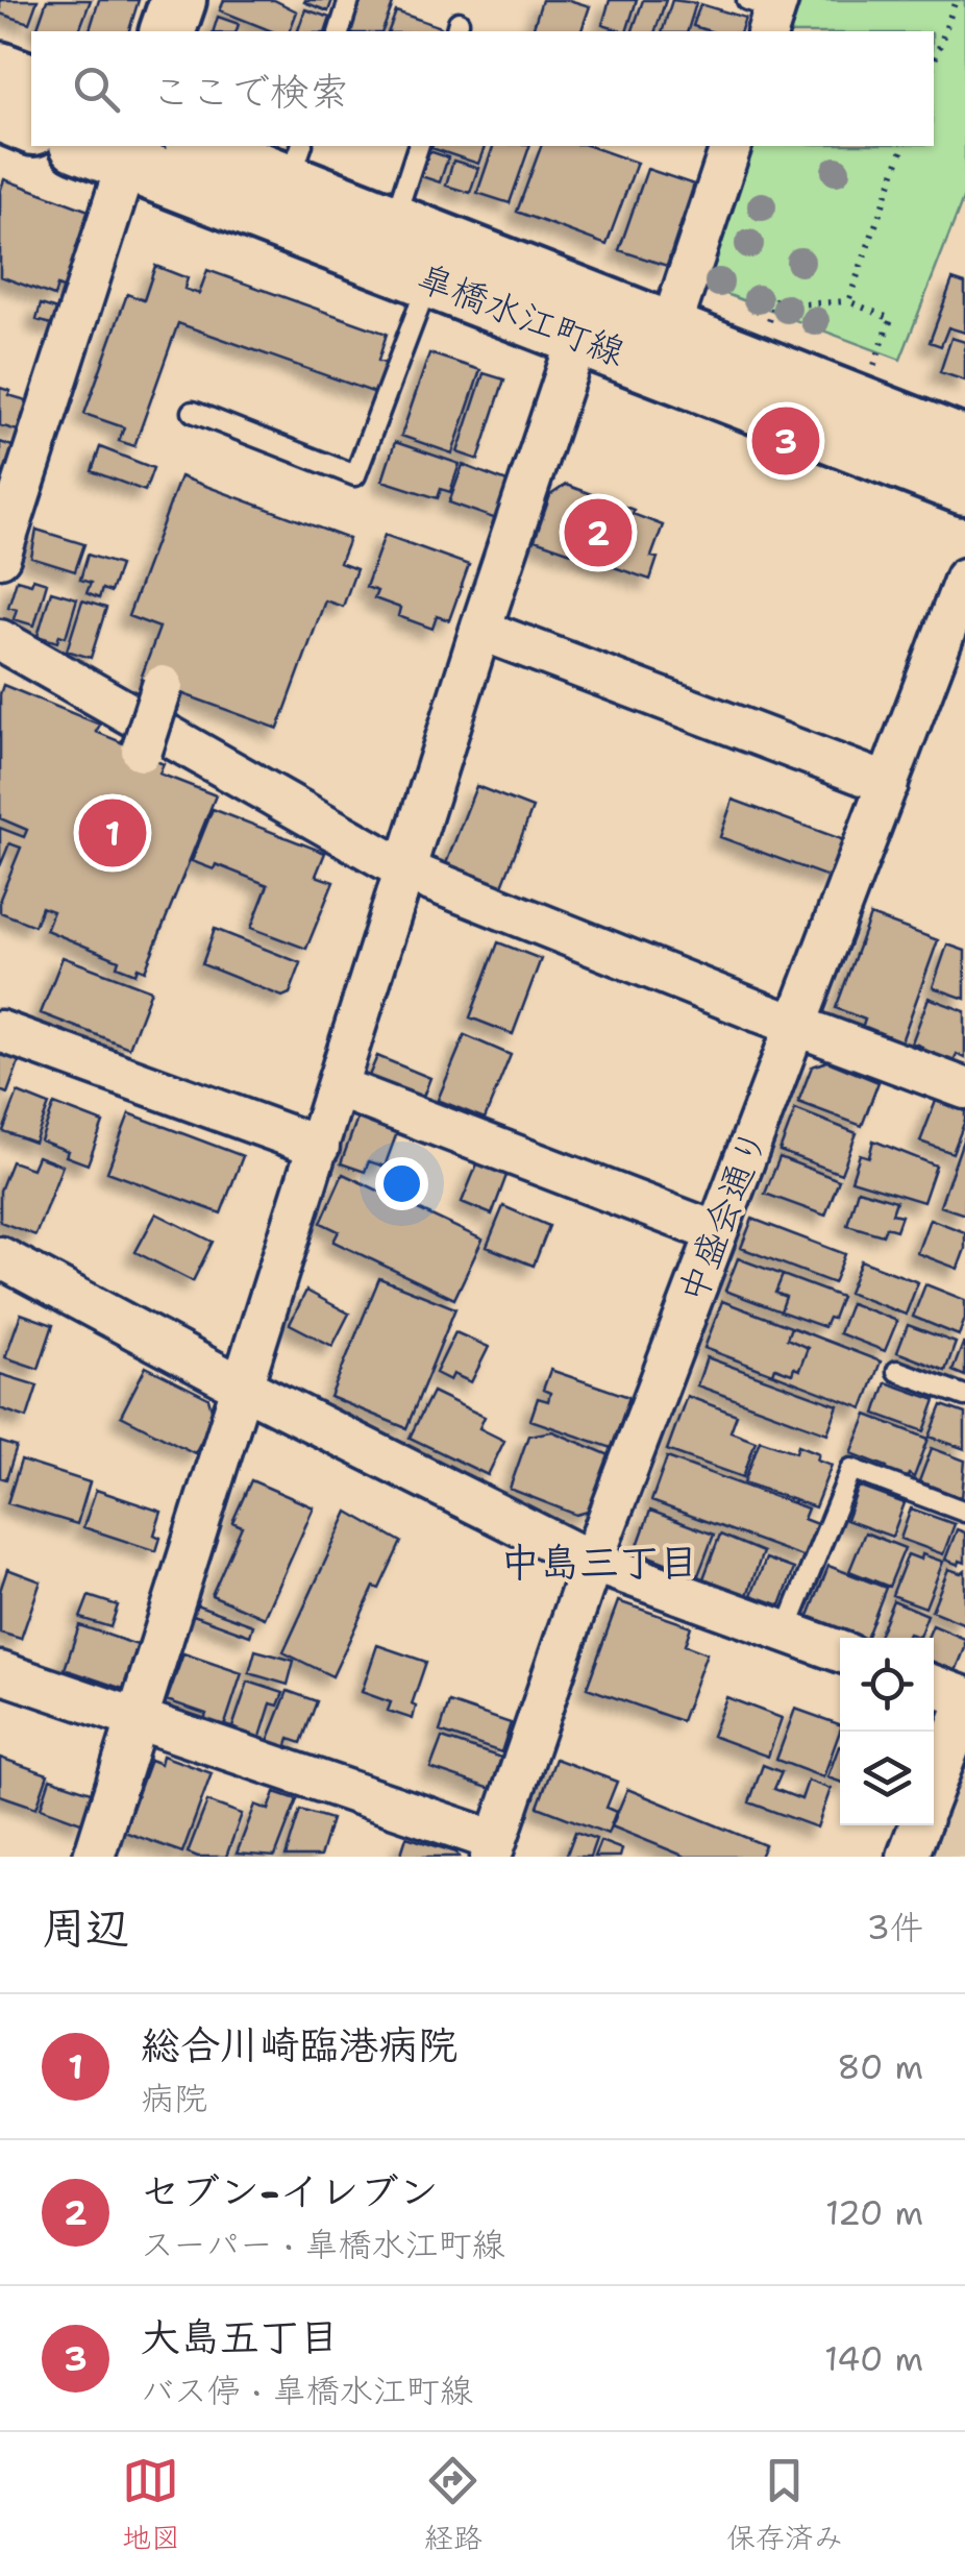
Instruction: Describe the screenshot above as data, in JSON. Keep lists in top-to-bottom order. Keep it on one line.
{"streets":{"street":["皐橋水江町線","中盛会通り"]},"districts":["中島三丁目"],"page":{"search":"ここで検索","pins":["3","2","1"],"heading":["周辺","3件"],"list":[{"mark":"1","name":"総合川崎臨港病院","note":"病院","value":"80 m"},{"mark":"2","name":"セブン-イレブン","note":"スーパー · 皐橋水江町線","value":"120 m"},{"mark":"3","name":"大島五丁目","note":"バス停 · 皐橋水江町線","value":"140 m"}],"nav":["地図","経路","保存済み"]}}
